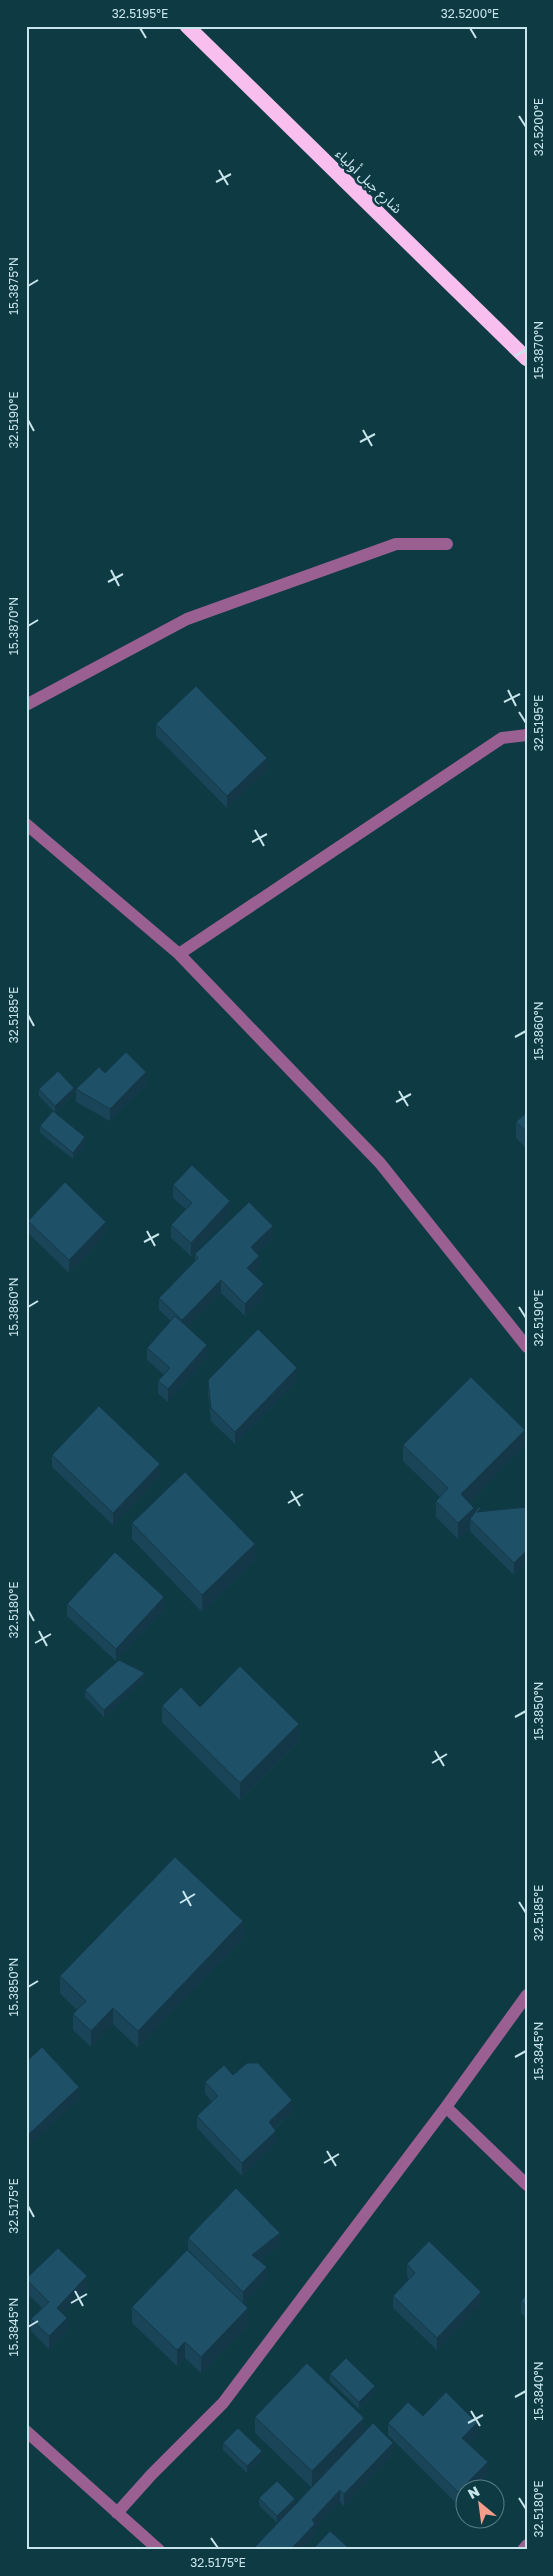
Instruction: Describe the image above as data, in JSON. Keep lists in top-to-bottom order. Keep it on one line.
{"streets":{"highway":["شارع جبل أولياء"]},"north":"top left","coordinates":["32.5195°E","32.5200°E","15.3875°N","15.3870°N","32.5190°E","32.5185°E","15.3860°N","32.5180°E","15.3850°N","15.3845°N","32.5175°E","15.3840°N"]}
